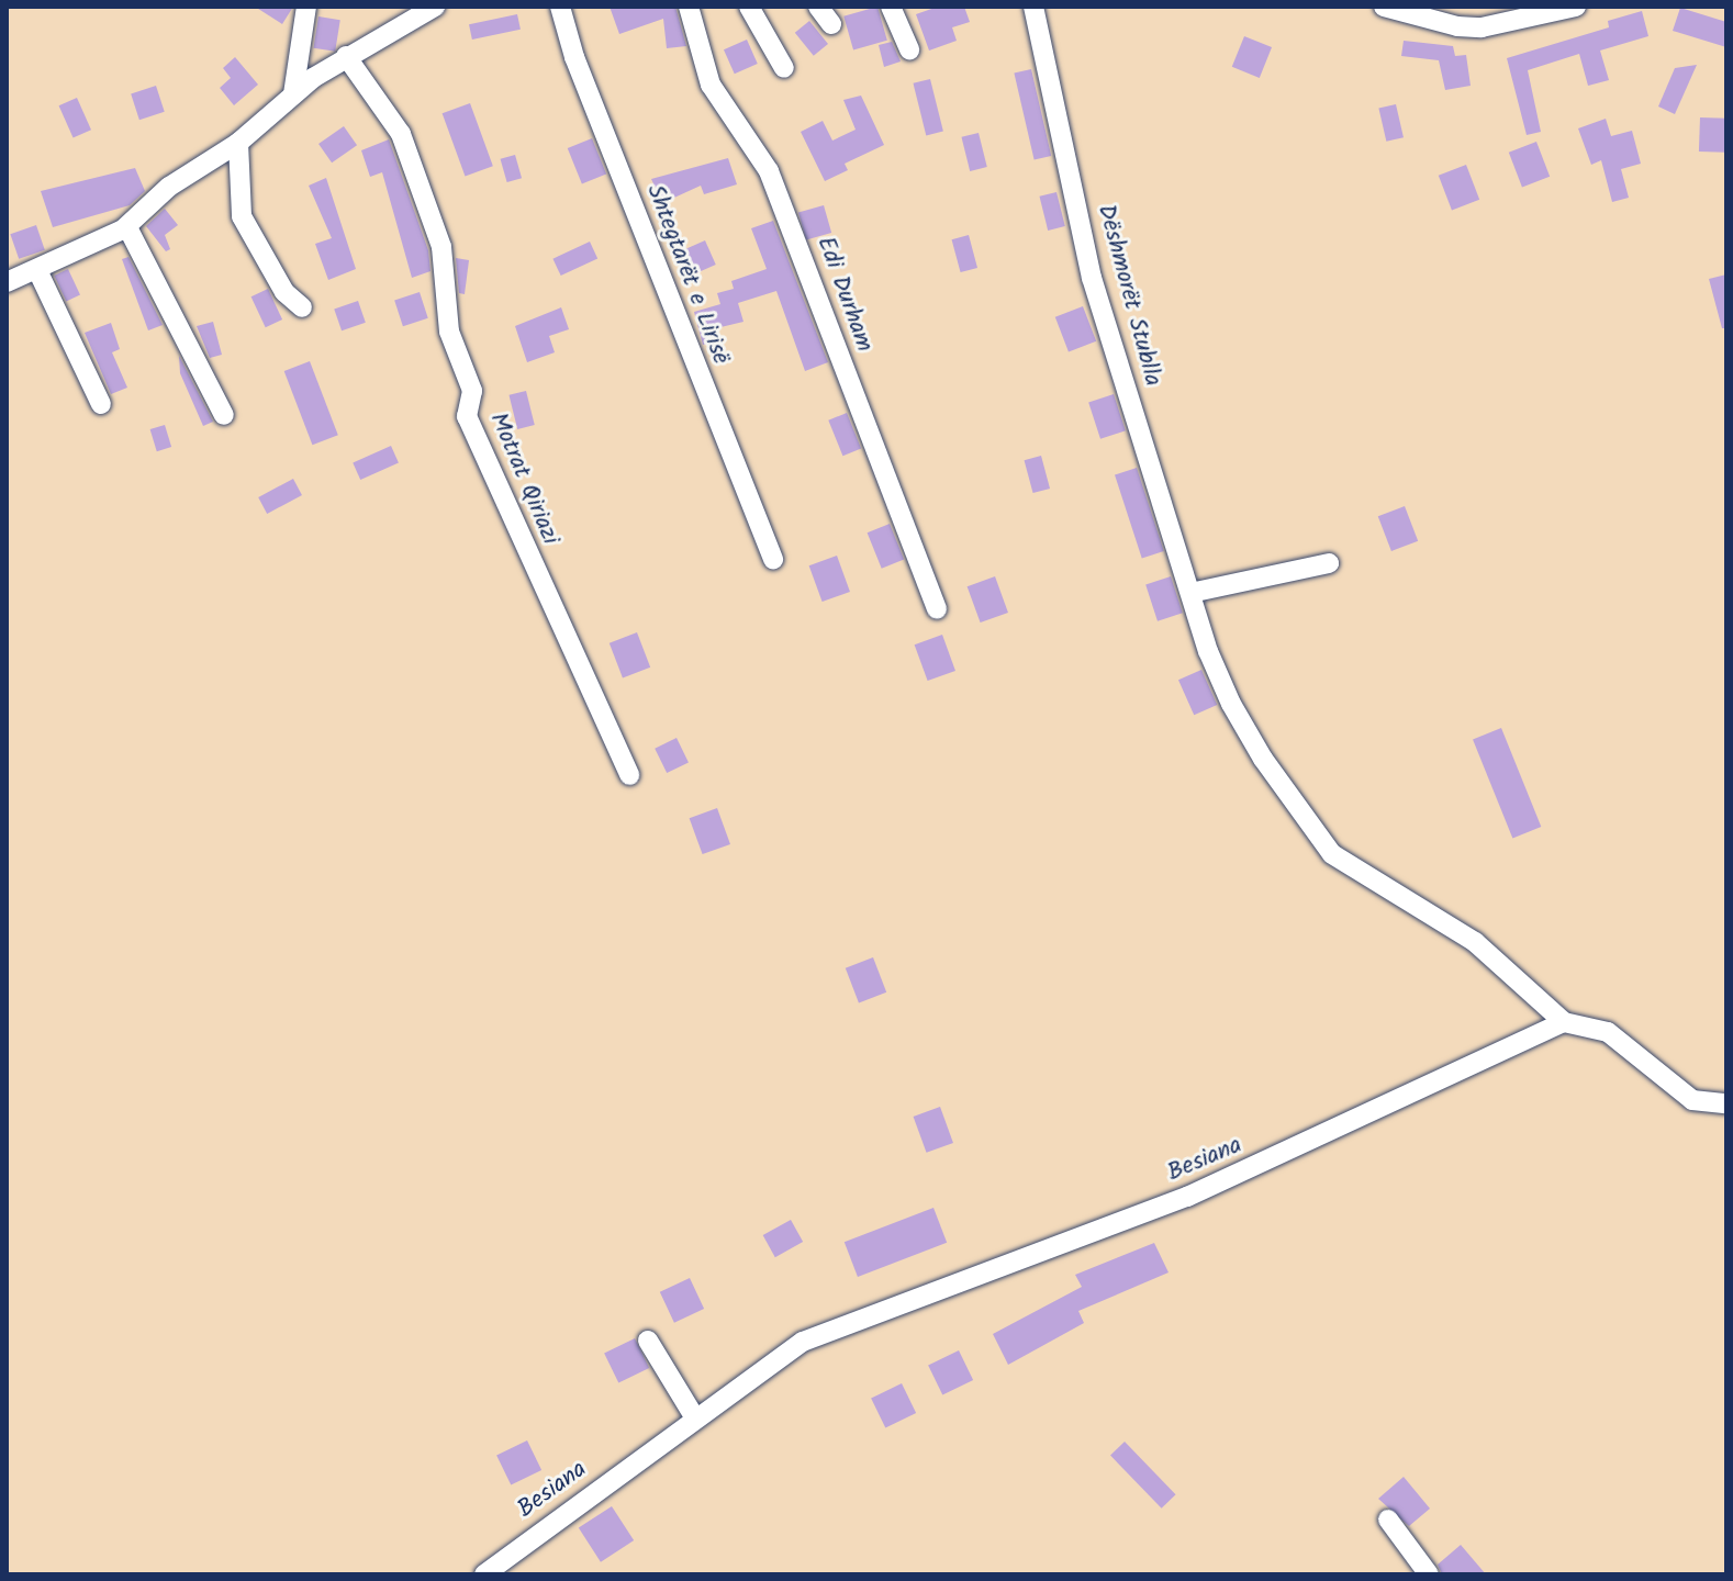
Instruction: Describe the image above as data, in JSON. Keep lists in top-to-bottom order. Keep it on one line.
{"streets":{"street":["Shtegtarët e Lirisë","Edi Durham","Dëshmorët Stublla","Motrat Qiriazi","Besiana"]},"crossings":[["Dëshmorët Stublla","Besiana"]]}
